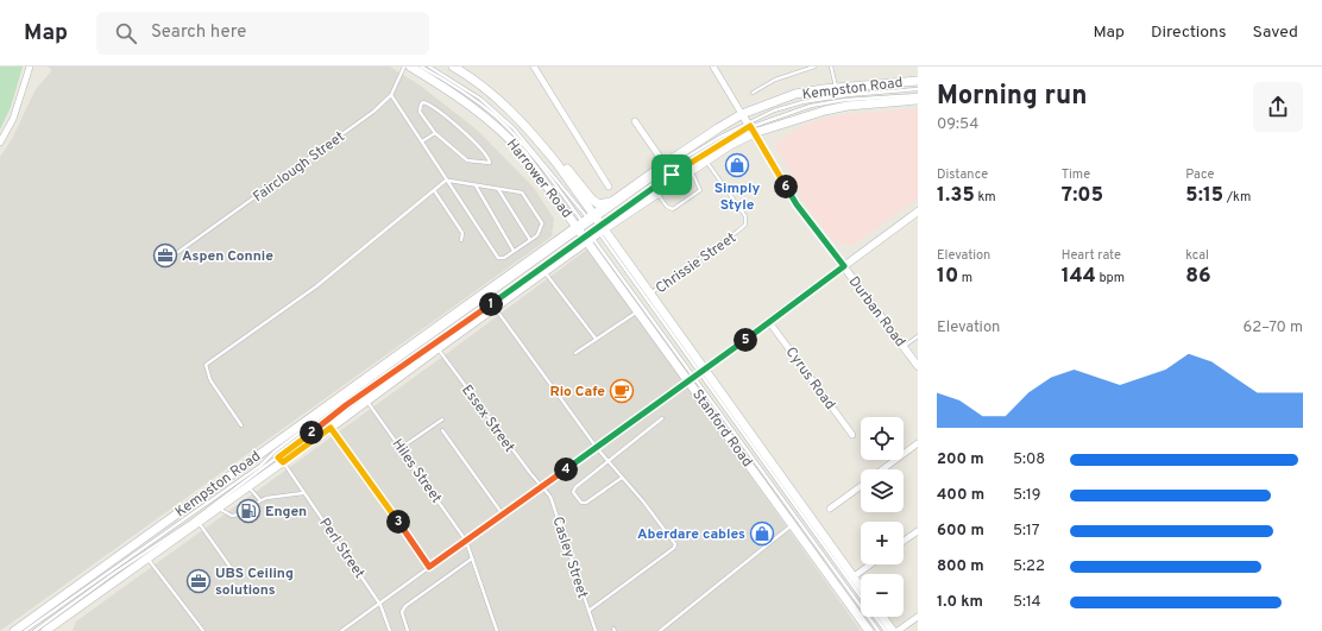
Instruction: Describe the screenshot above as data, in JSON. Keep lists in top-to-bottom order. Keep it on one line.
{"streets":{"main road":["Kempston Road","Harrower Road","Stanford Road"],"street":["Durban Road","Cyrus Road"],"lane":["Fairclough Street","Chrissie Street","Essex Street","Hiles Street","Perl Street","Casley Street"]},"crossings":[["Kempston Road","Harrower Road"],["Kempston Road","Chrissie Street"],["Kempston Road","Durban Road"],["Kempston Road","Essex Street"],["Kempston Road","Stanford Road"],["Kempston Road","Hiles Street"],["Kempston Road","Perl Street"],["Harrower Road","Stanford Road"],["Chrissie Street","Stanford Road"],["Essex Street","Casley Street"]],"places":{"shop":["Simply Style","Aberdare cables"],"office":["Aspen Connie","UBS Ceiling solutions"],"cafe":["Rio Cafe"],"fuel station":["Engen"]},"page":{"header":"Map","search":"Search here","nav":["Map","Directions","Saved"],"heading":["Morning run","09:54"],"stats":[["Distance","1.35 km"],["Time","7:05"],["Pace","5:15 /km"],["Elevation","10 m"],["Heart rate","144 bpm"],["kcal","86"]],"pins":["6","1","5","2","4","3"],"chart":["Elevation","62–70 m"],"map_buttons":["+","−"],"list":[{"name":"200 m","note":"5:08"},{"name":"400 m","note":"5:19"},{"name":"600 m","note":"5:17"},{"name":"800 m","note":"5:22"},{"name":"1.0 km","note":"5:14"}]}}
